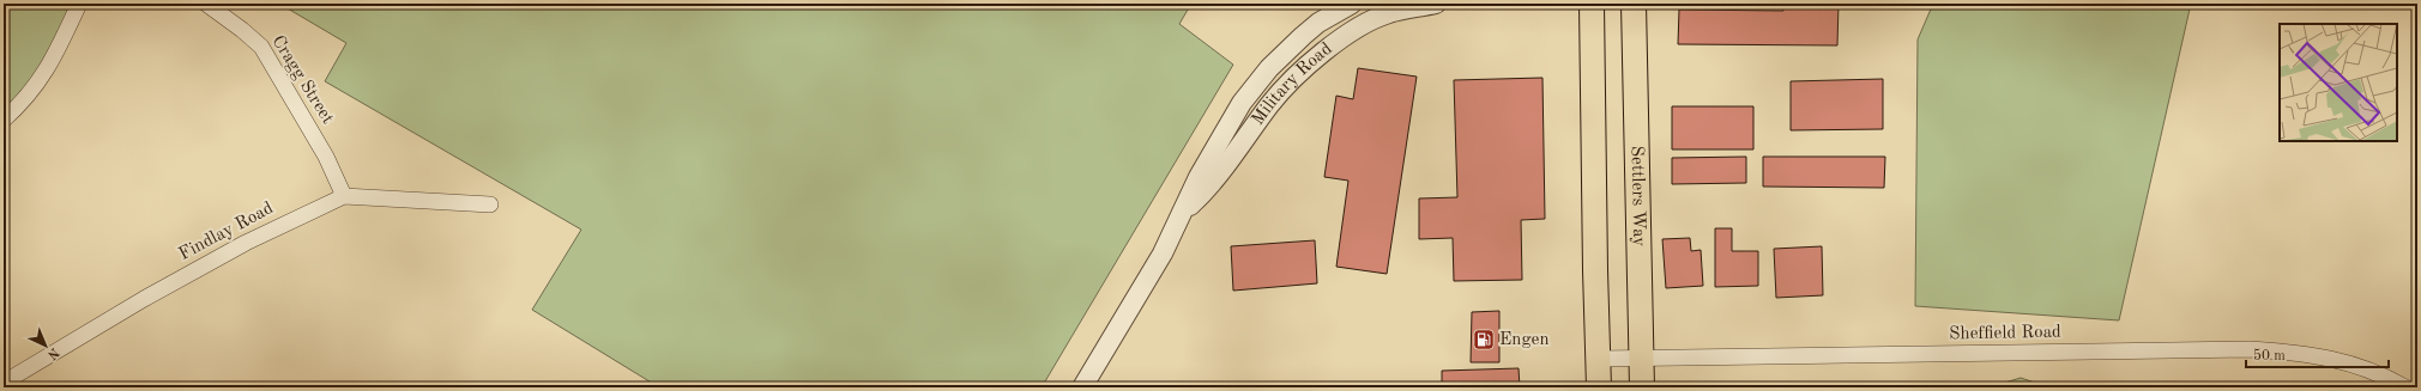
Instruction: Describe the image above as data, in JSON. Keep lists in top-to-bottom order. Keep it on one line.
{"streets":{"main road":["Settlers Way"],"street":["Cragg Street","Military Road","Findlay Road","Sheffield Road"]},"crossings":[["Cragg Street","Findlay Road"],["Settlers Way","Sheffield Road"]],"places":{"fuel station":["Engen"]},"scale_bar":"50 m","north":"bottom right"}
